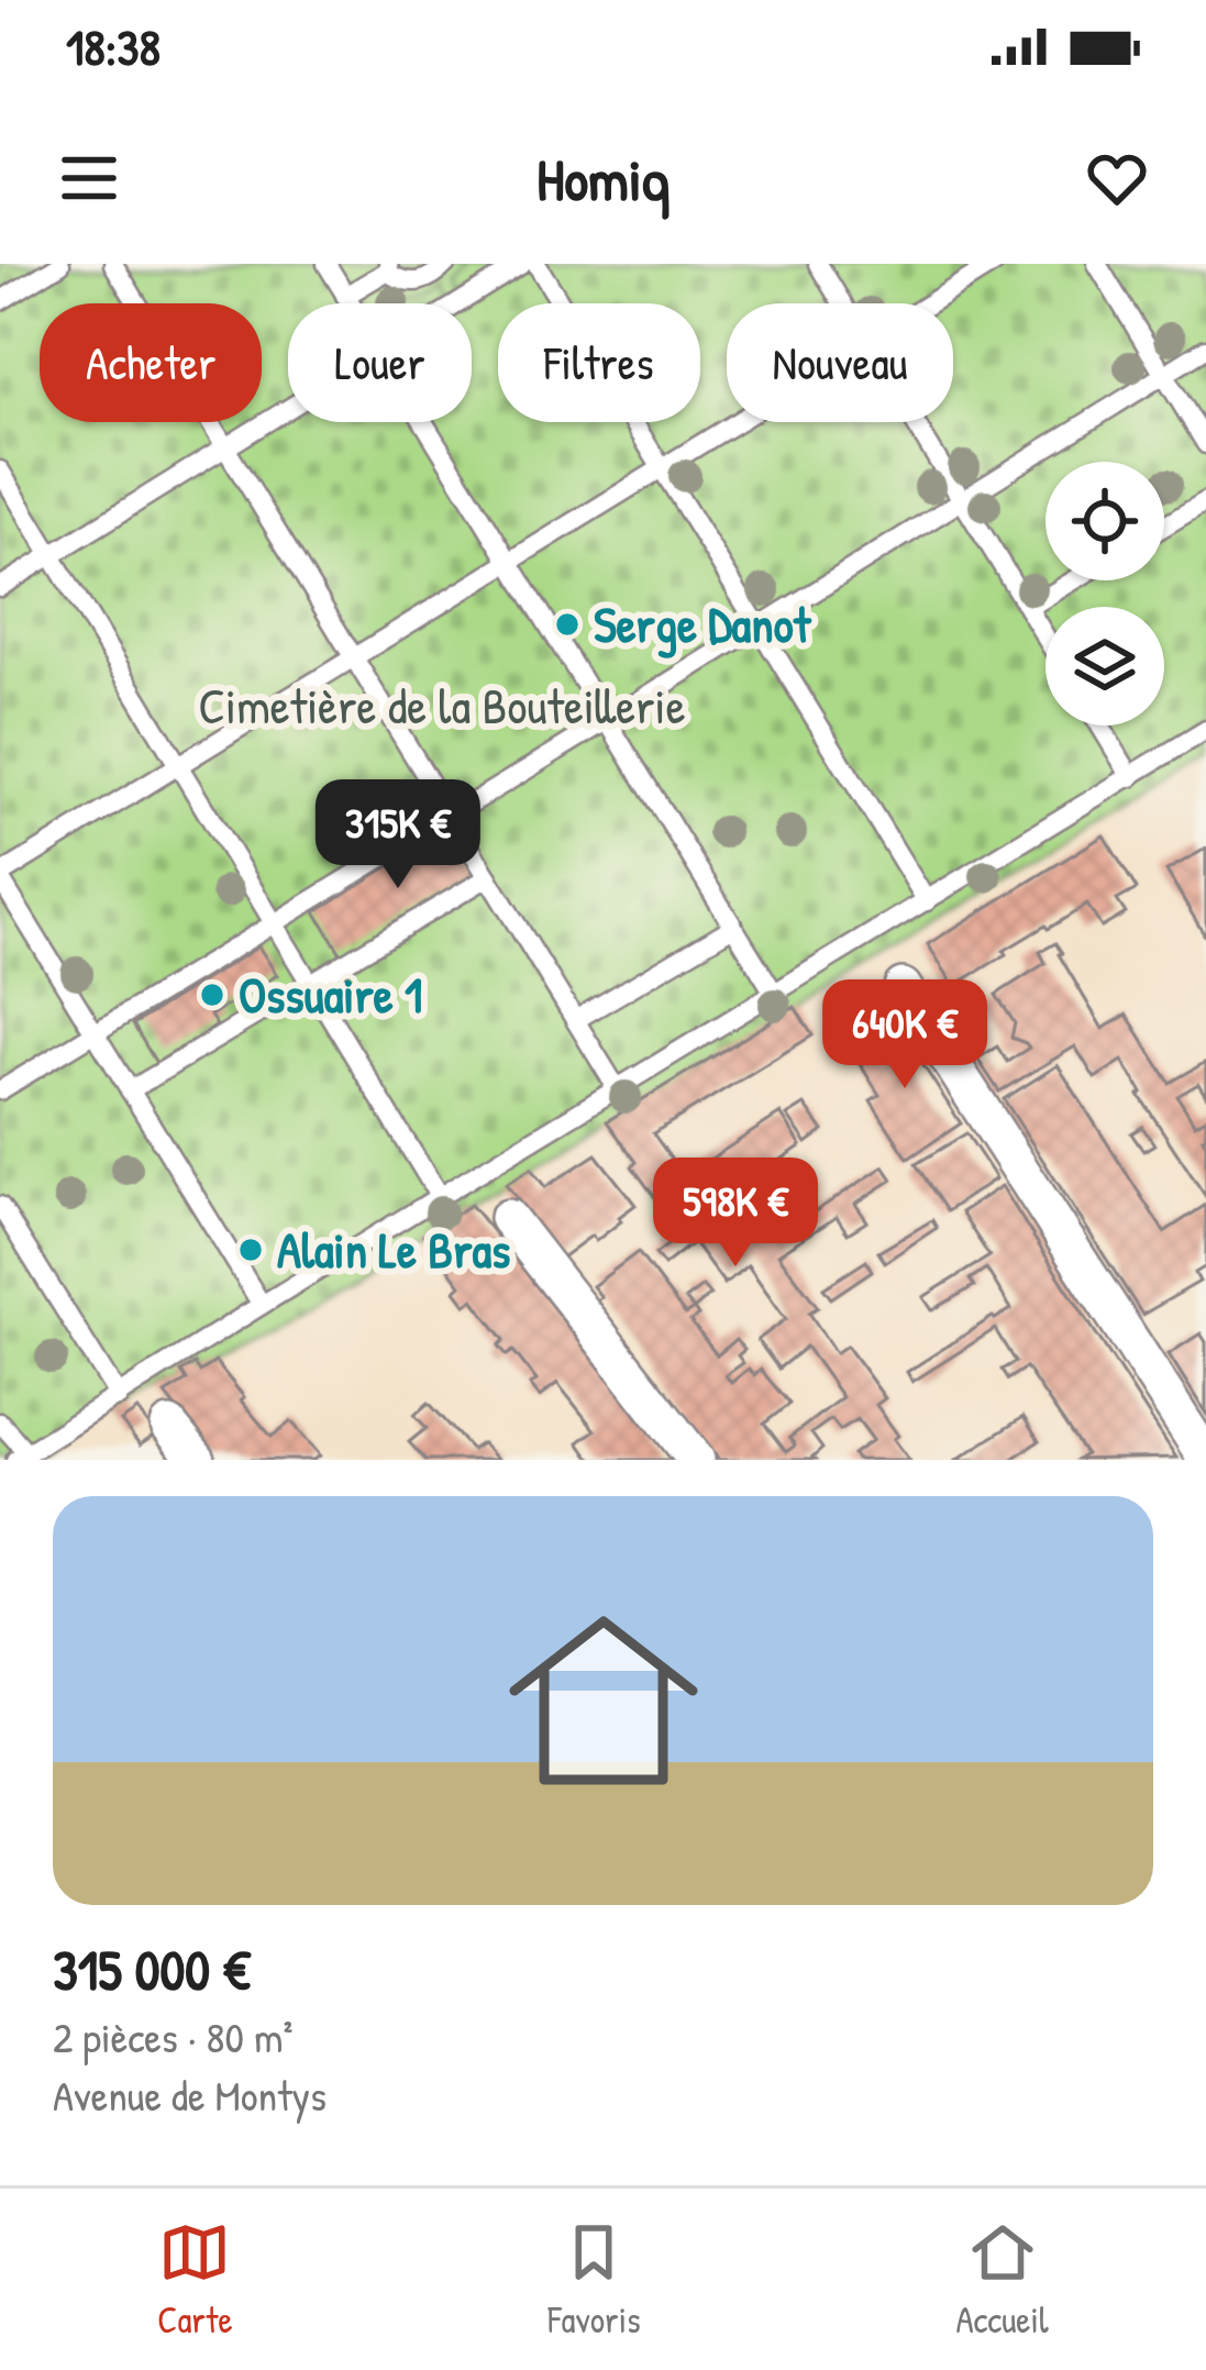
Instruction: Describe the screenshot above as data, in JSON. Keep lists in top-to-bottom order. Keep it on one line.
{"parks":["Cimetière de la Bouteillerie"],"places":["Serge Danot","Ossuaire 1","Alain Le Bras"],"page":{"status":"18:38","header":"Homiq","chip":["Acheter","Louer","Filtres","Nouveau"],"price":["315K €","640K €","598K €"],"list":[{"name":"315 000 €","note":"2 pièces · 80 m² · Avenue de Montys"}],"tabs":["Carte","Favoris","Accueil"]}}
